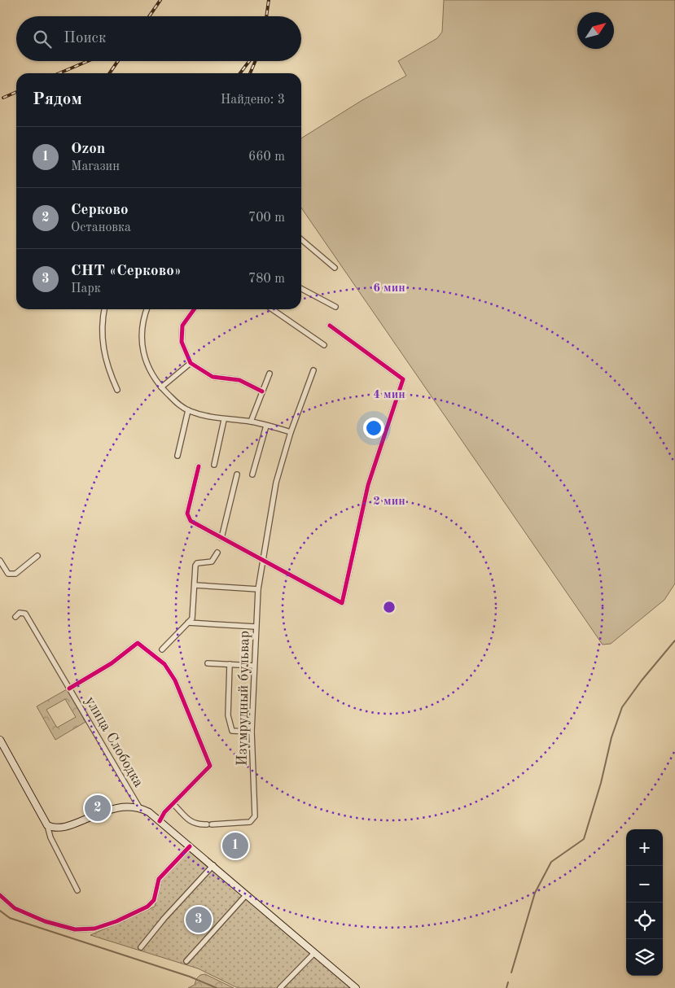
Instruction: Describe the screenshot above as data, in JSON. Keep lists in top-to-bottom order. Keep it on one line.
{"streets":{"street":["Изумрудный бульвар","улица Слободка"]},"north":"top right","page":{"search":"Поиск","heading":["Рядом","Найдено: 3"],"list":[{"mark":"1","name":"Ozon","note":"Магазин","value":"660 m"},{"mark":"2","name":"Серково","note":"Остановка","value":"700 m"},{"mark":"3","name":"СНТ «Серково»","note":"Парк","value":"780 m"}],"pins":["2","1","3"],"map_buttons":["+","−"]},"rings":["6 мин","4 мин","2 мин"]}
